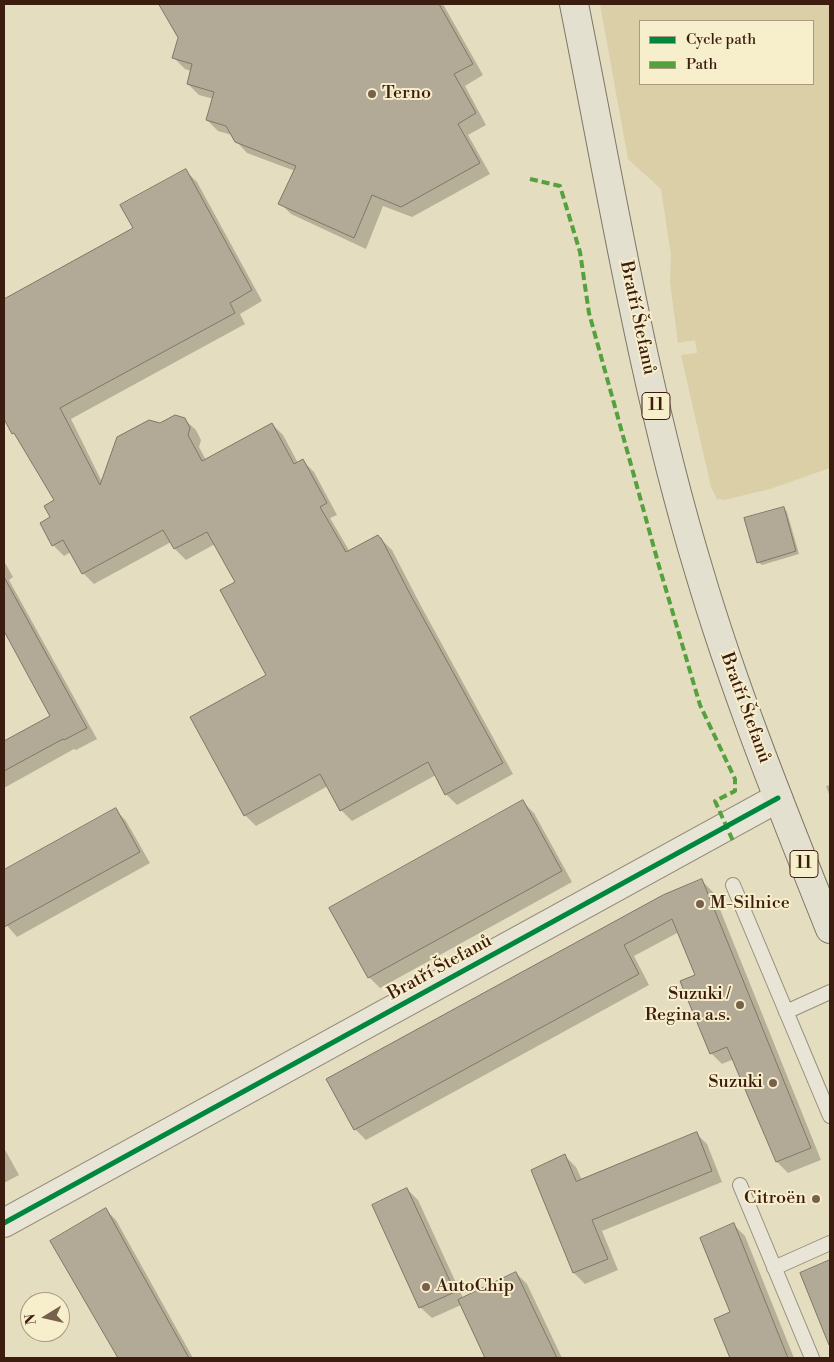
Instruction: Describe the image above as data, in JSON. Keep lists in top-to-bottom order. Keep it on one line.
{"streets":{"main road":["Bratří Štefanů","11"]},"places":["Terno","M-Silnice","Suzuki / Regina a.s.","Suzuki","Citroën","AutoChip"],"legend":["Cycle path","Path"],"north":"left"}
